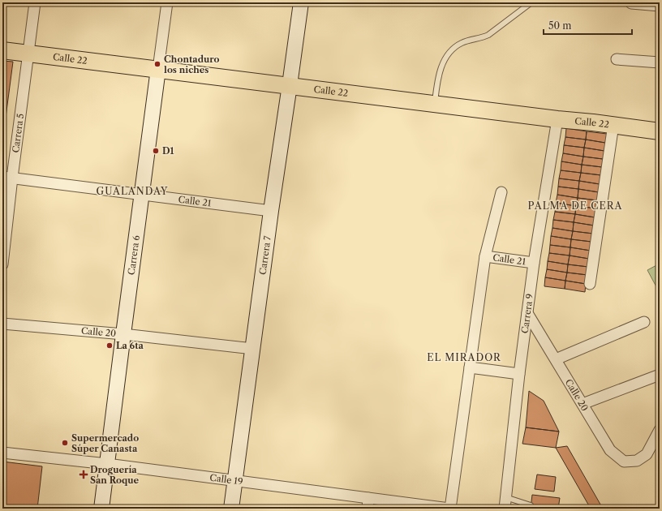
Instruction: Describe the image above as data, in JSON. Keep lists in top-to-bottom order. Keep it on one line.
{"streets":{"main road":["Calle 22","Carrera 6","Carrera 7"],"street":["Carrera 5","Calle 21","Carrera 9","Calle 20","Calle 19"]},"crossings":[["Calle 22","Carrera 5"],["Calle 22","Carrera 6"],["Calle 22","Carrera 7"],["Calle 22","Carrera 9"],["Carrera 5","Calle 21"],["Calle 21","Carrera 6"],["Calle 21","Carrera 7"],["Calle 21","Carrera 9"],["Carrera 6","Calle 20"],["Carrera 6","Calle 19"],["Carrera 7","Calle 20"],["Carrera 7","Calle 19"],["Carrera 9","Calle 20"]],"districts":["GUALANDAY","PALMA DE CERA","EL MIRADOR"],"places":{"other":["Chontaduro los niches","D1","La 6ta","Supermercado Súper Canasta"],"health":["Droguería San Roque"]},"scale_bar":"50 m"}
